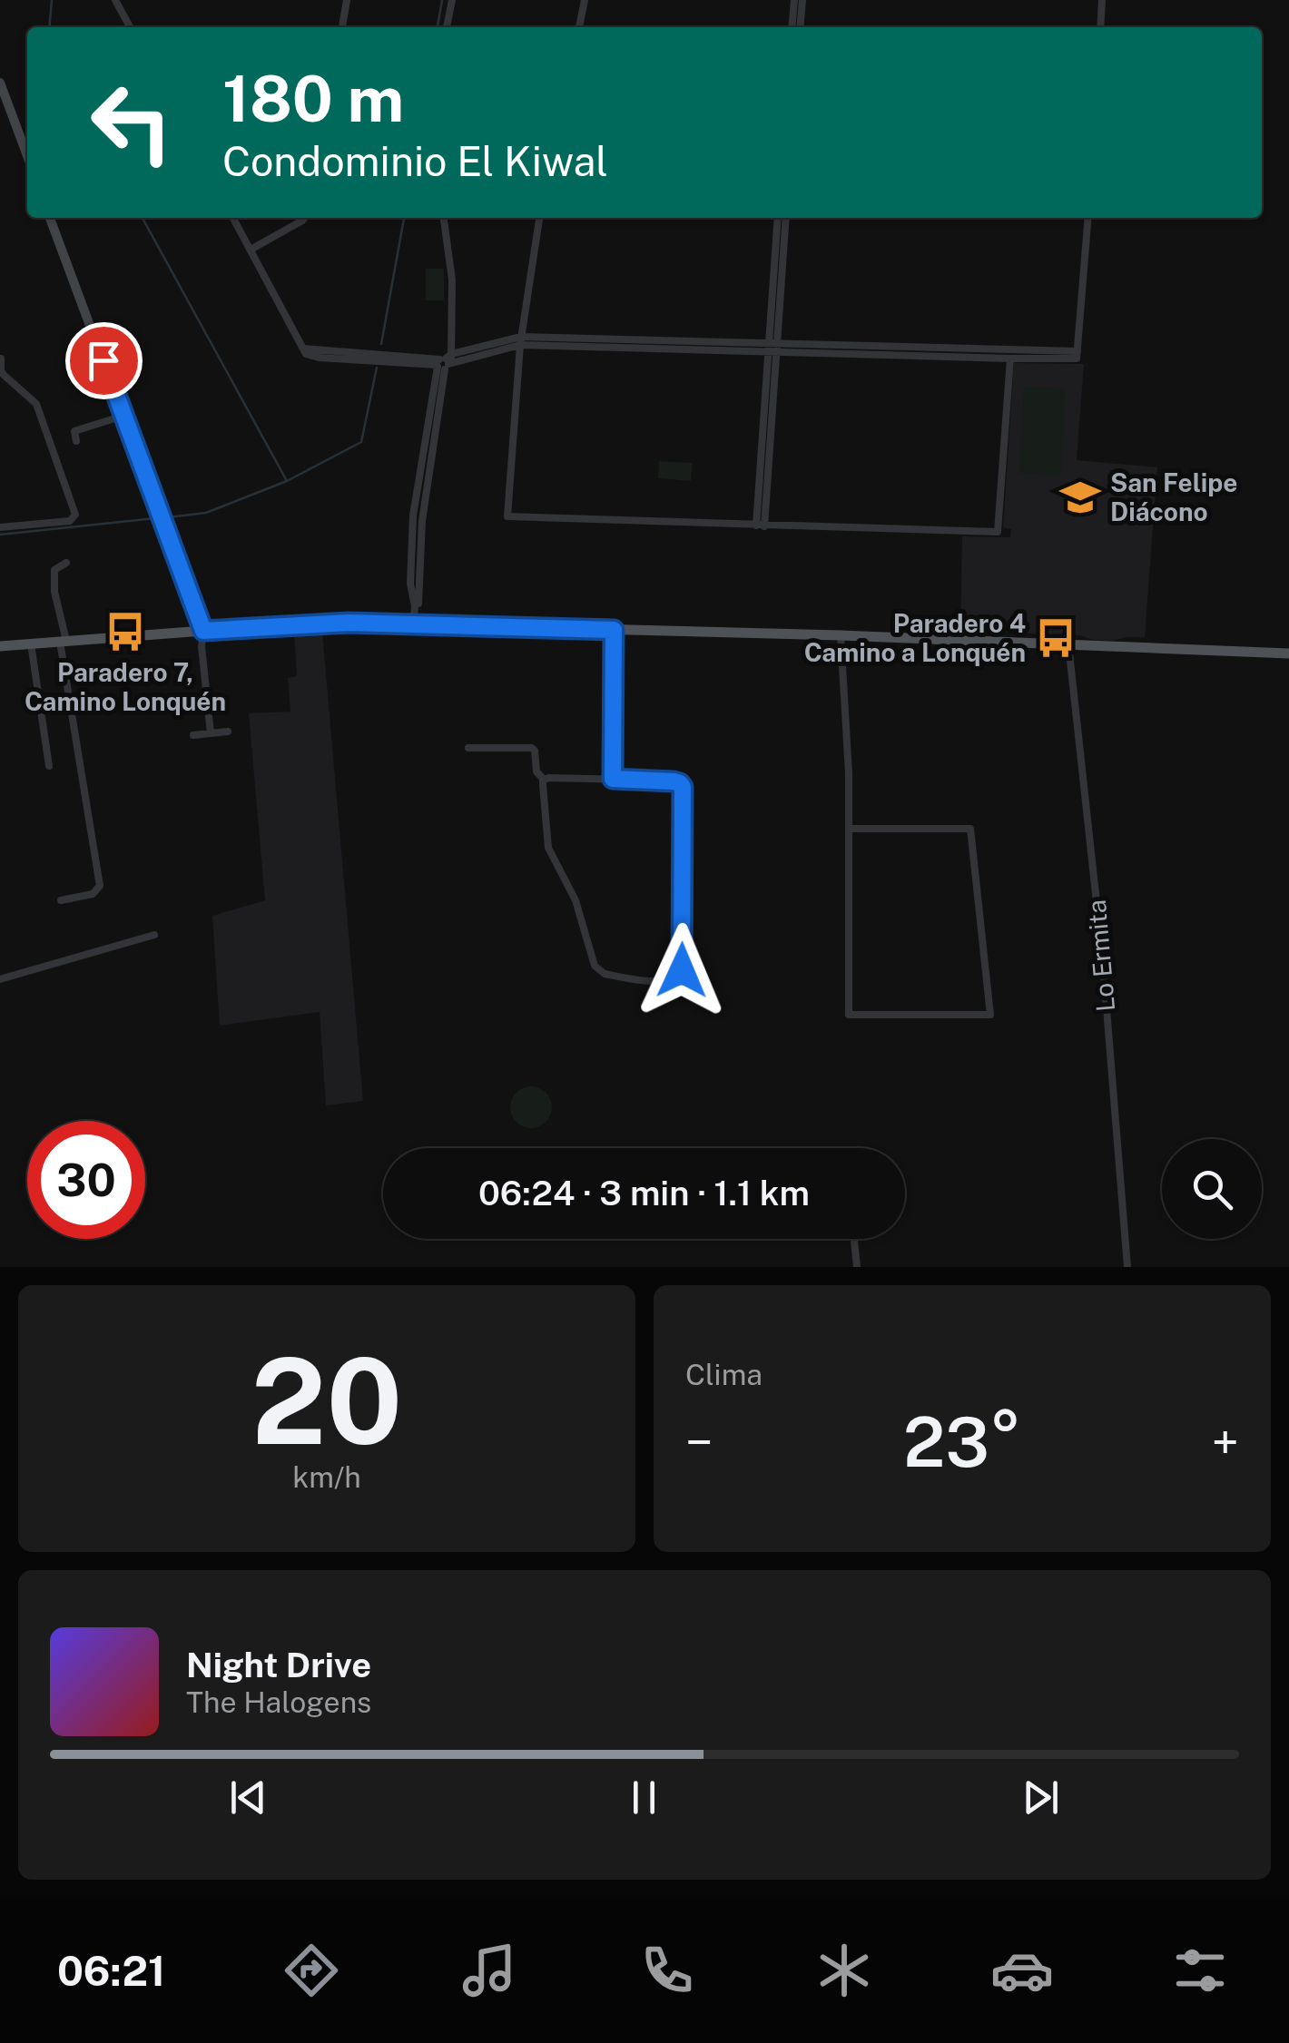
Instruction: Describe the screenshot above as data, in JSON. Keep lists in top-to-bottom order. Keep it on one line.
{"streets":{"street":["Lo Ermita"]},"places":{"school or university":["San Felipe Diácono"],"bus stop":["Paradero 7, Camino Lonquén","Paradero 4 Camino a Lonquén"]},"page":{"turn":["180 m","Condominio El Kiwal"],"limit":"30","trip":"06:24 · 3 min · 1.1 km","tile":[["20","km/h"],"Clima"],"heat":["−","23°","+"],"song":["Night Drive","The Halogens"],"tabs":"06:21"}}
